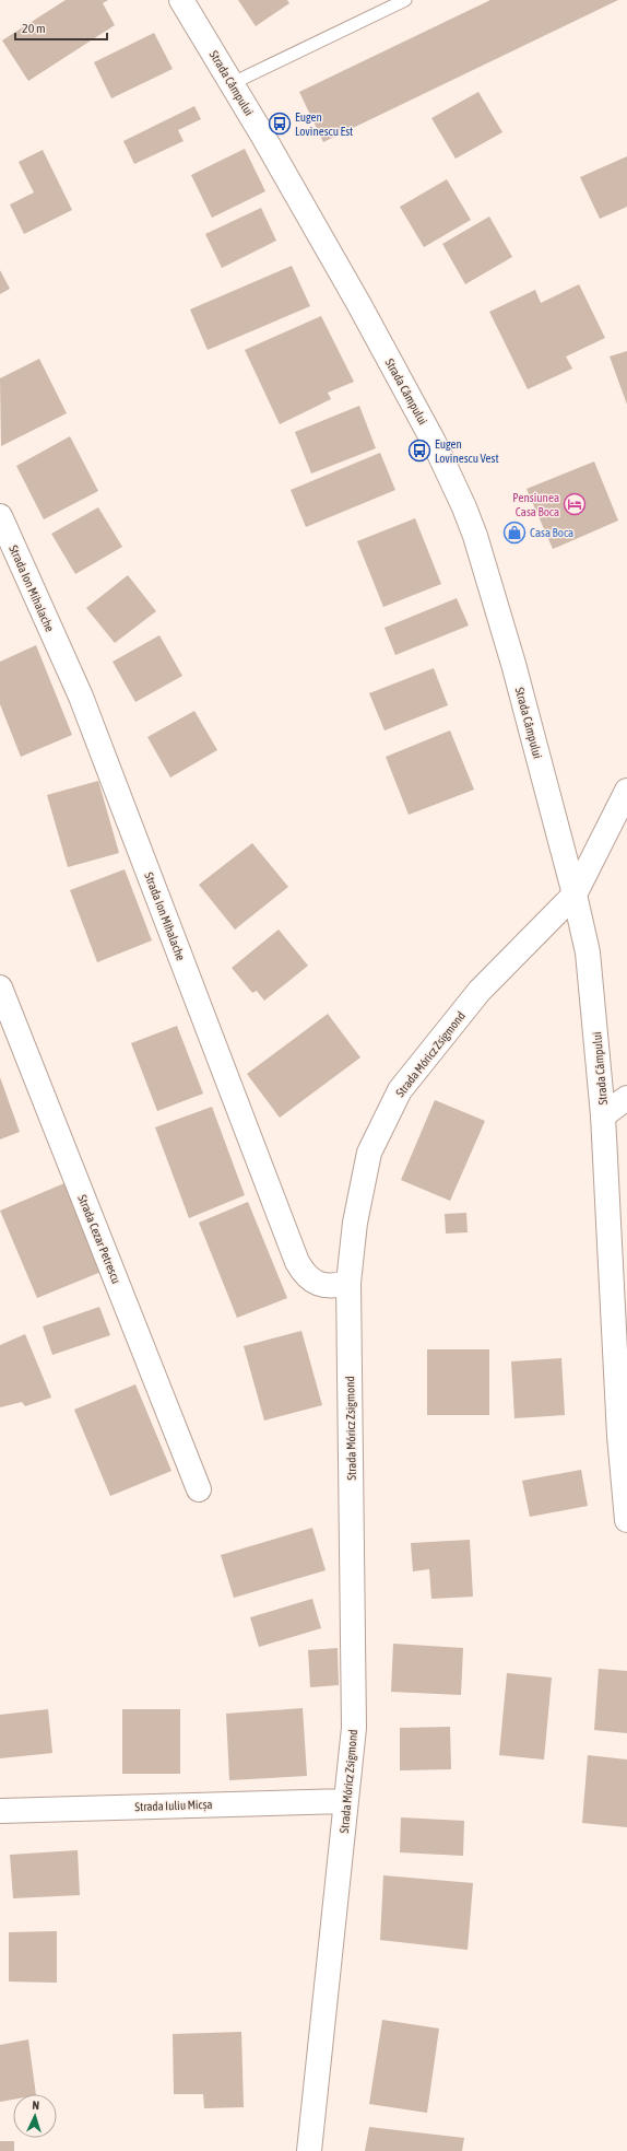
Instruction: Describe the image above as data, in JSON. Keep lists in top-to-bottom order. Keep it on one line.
{"streets":{"street":["Strada Câmpului","Strada Ion Mihalache","Strada Móricz Zsigmond","Strada Cezar Petrescu","Strada Iuliu Micșa"]},"crossings":[["Strada Câmpului","Strada Móricz Zsigmond"],["Strada Ion Mihalache","Strada Móricz Zsigmond"],["Strada Móricz Zsigmond","Strada Iuliu Micșa"]],"places":{"bus stop":["Eugen Lovinescu Est","Eugen Lovinescu Vest"],"hotel":["Pensiunea Casa Boca"],"shop":["Casa Boca"]},"scale_bar":"20 m","north":"top"}
